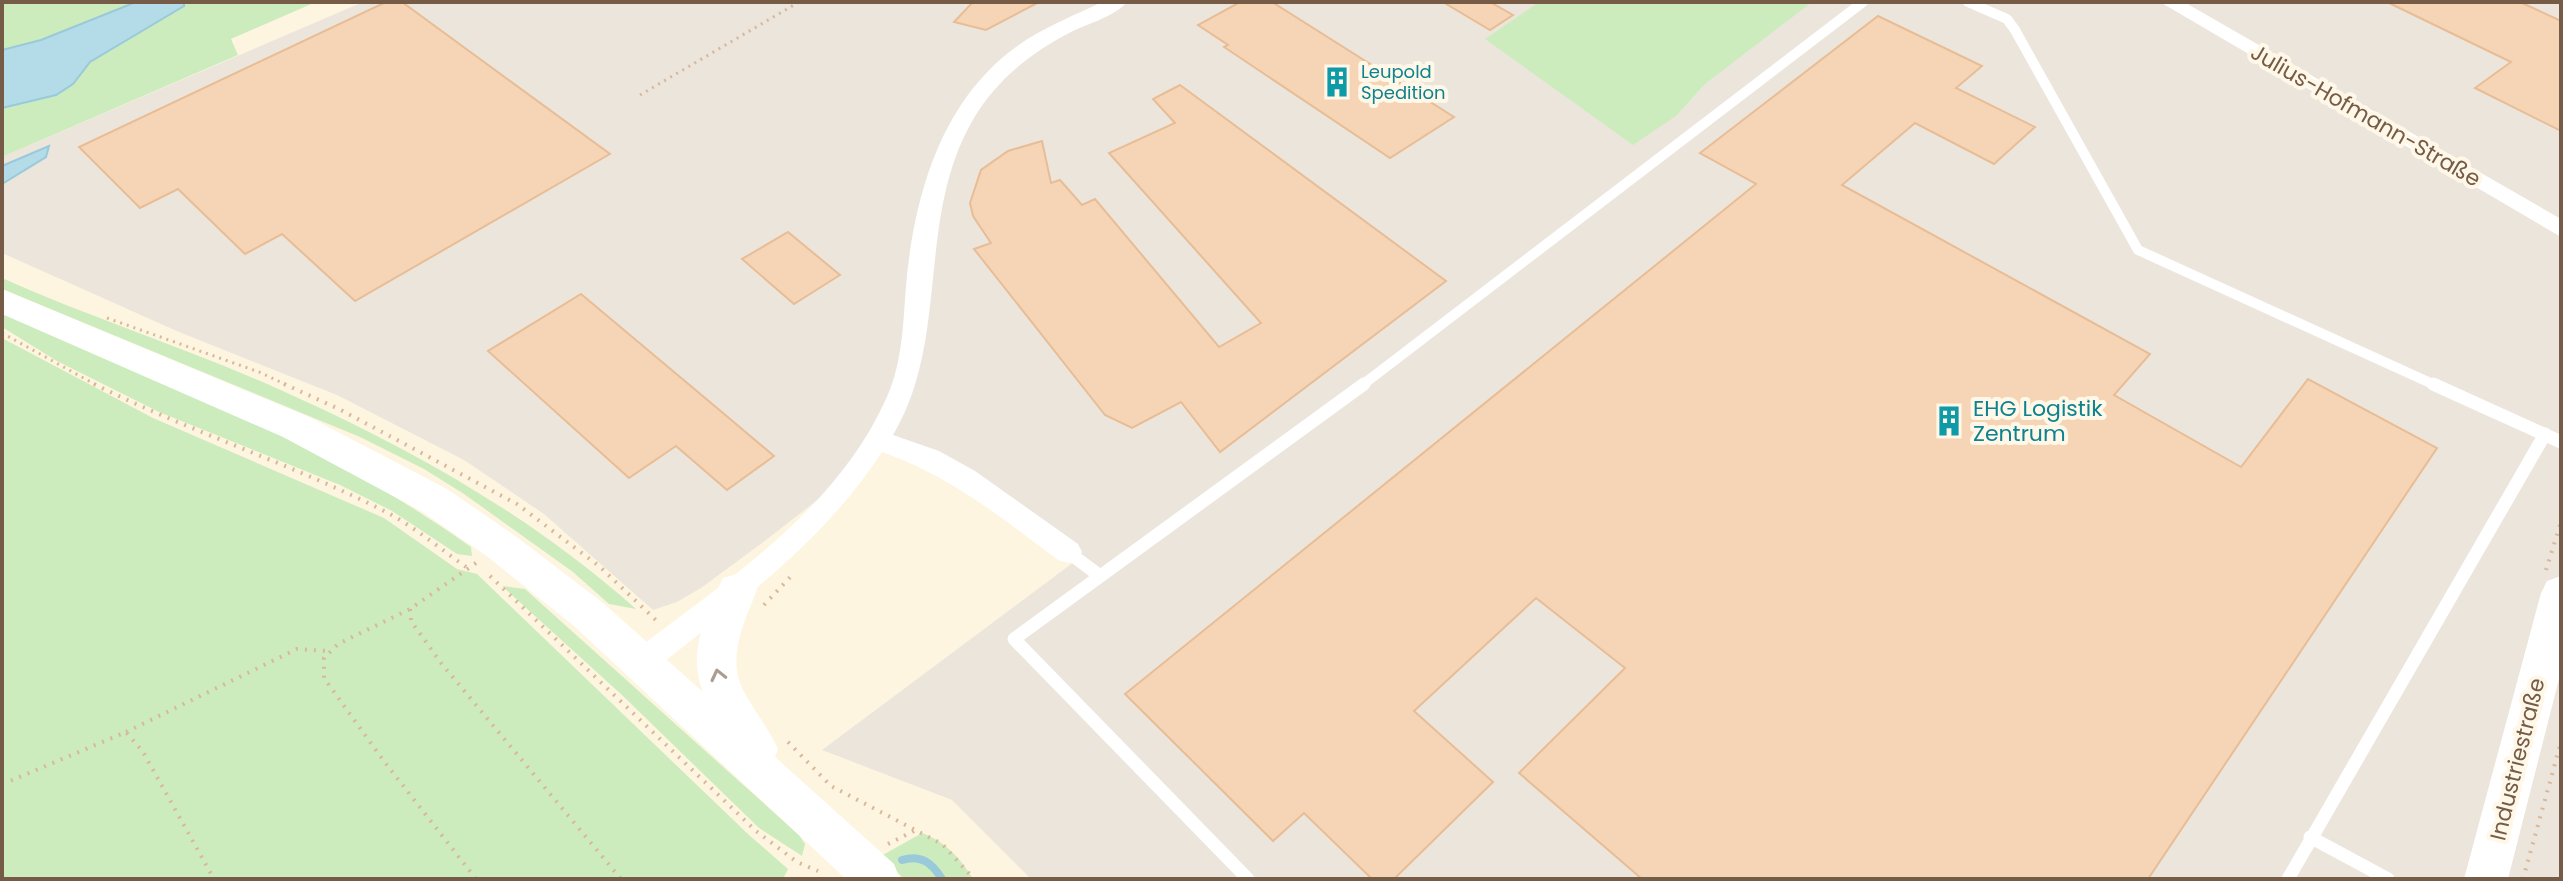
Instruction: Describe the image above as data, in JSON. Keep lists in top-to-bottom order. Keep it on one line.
{"streets":{"street":["Julius-Hofmann-Straße","Industriestraße"]},"places":{"building":["Leupold Spedition","EHG Logistik Zentrum"]}}
